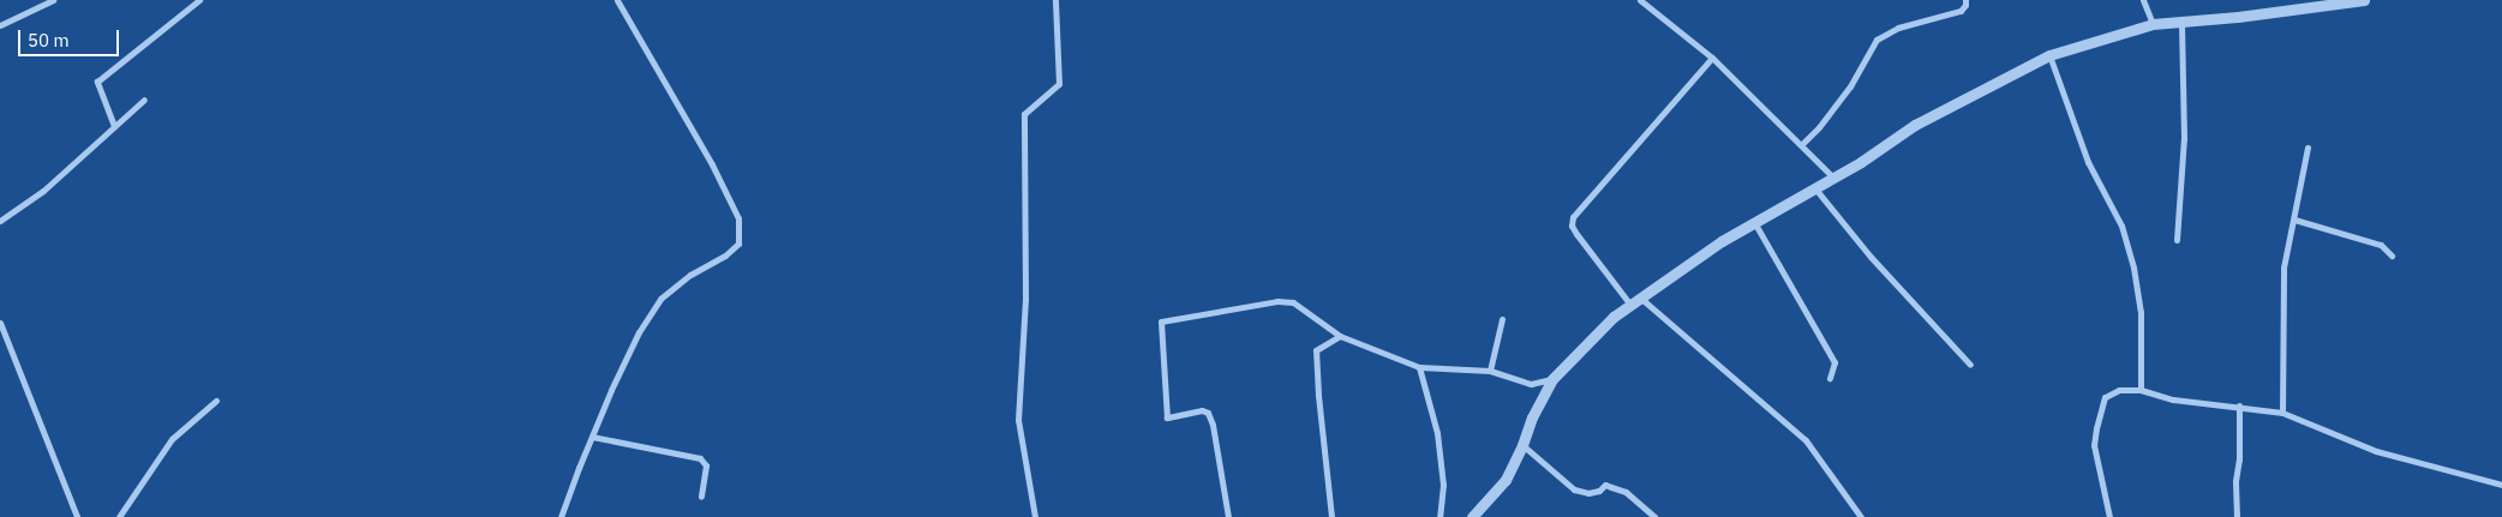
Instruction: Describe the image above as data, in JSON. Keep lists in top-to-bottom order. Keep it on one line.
{"scale_bar":"50 m"}
